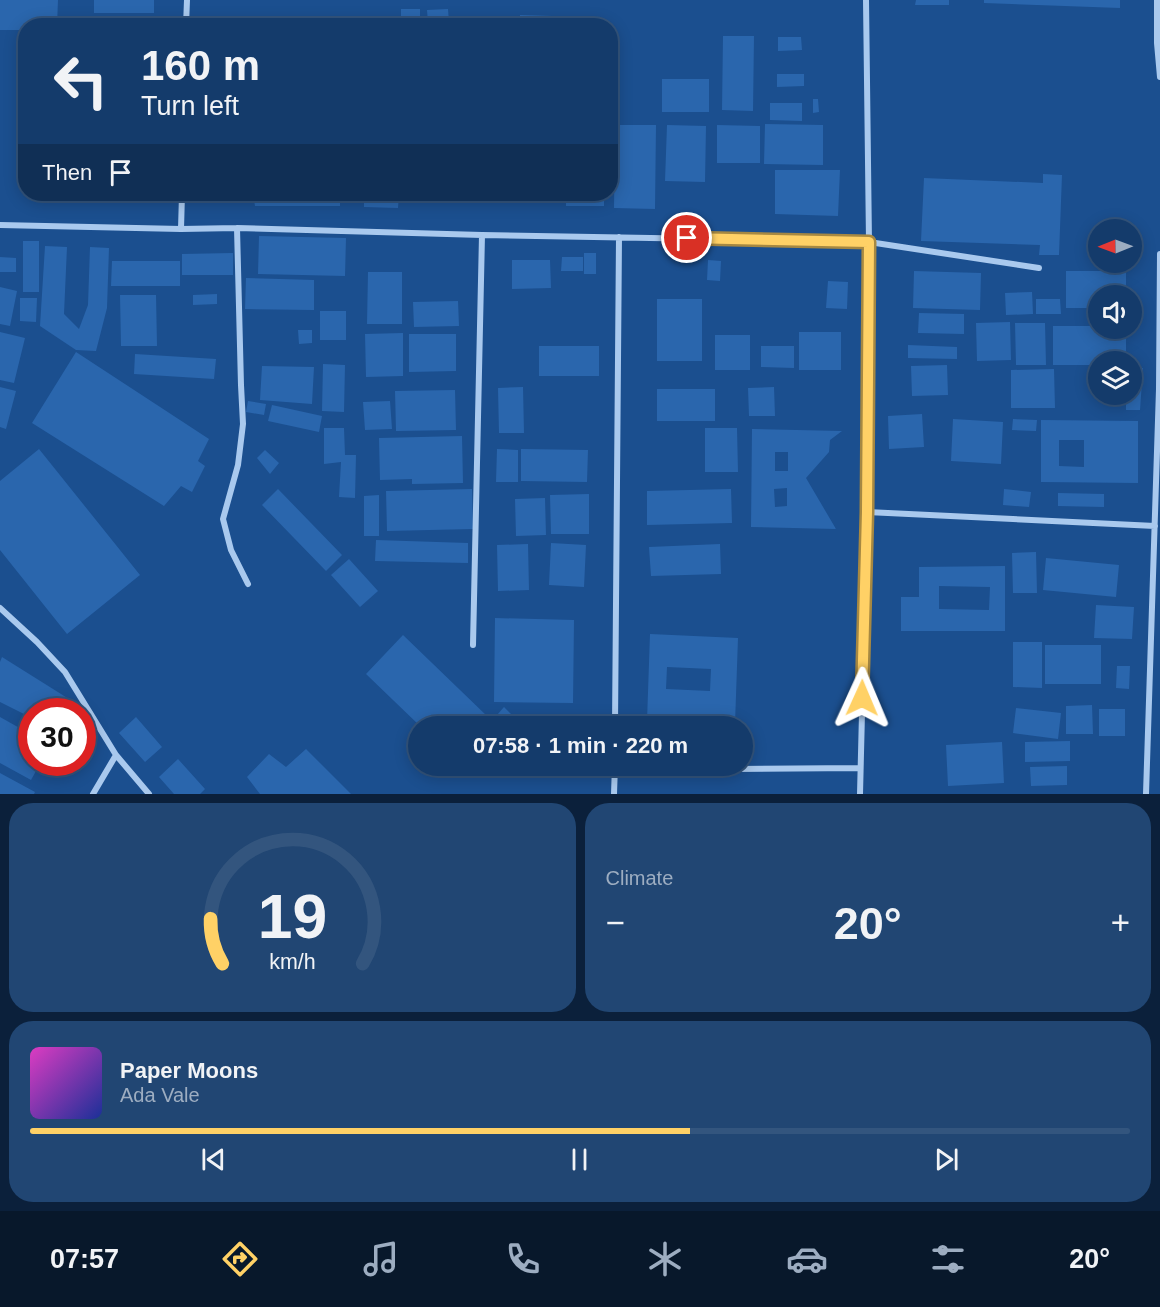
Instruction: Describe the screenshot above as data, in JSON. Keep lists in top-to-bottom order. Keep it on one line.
{"north":"left","page":{"turn":["160 m","Turn left"],"then":"Then","limit":"30","trip":"07:58 · 1 min · 220 m","tile":"Climate","heat":["−","20°","+"],"song":["Paper Moons","Ada Vale"],"tabs":["07:57","20°"],"gauge":["19","km/h"]}}
